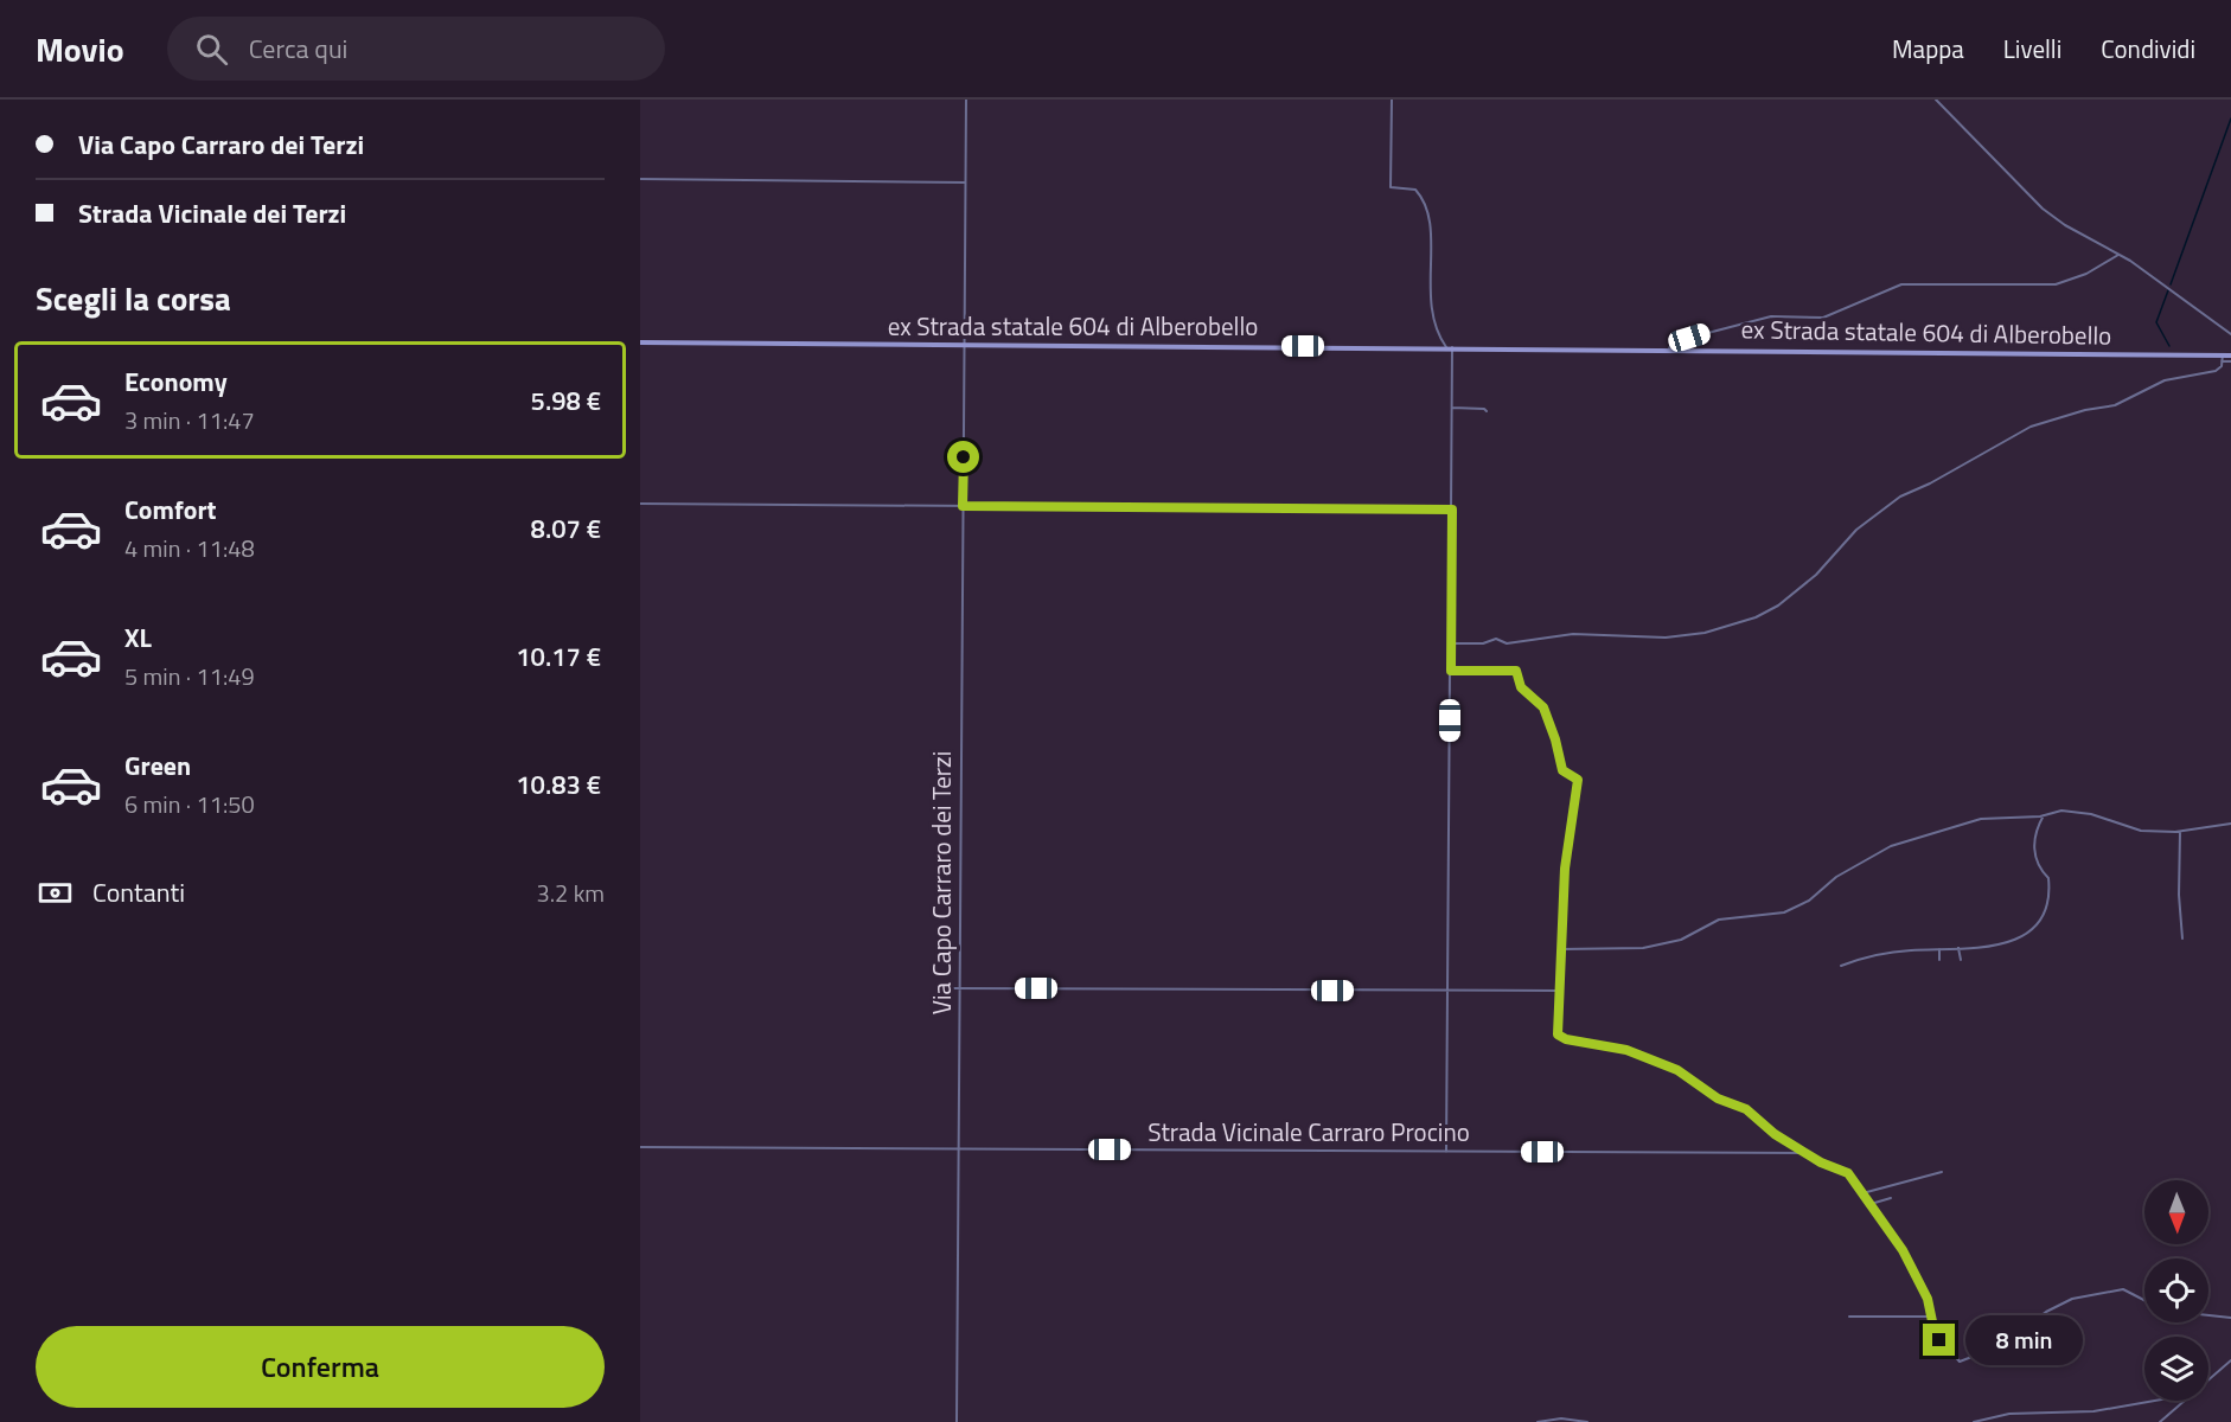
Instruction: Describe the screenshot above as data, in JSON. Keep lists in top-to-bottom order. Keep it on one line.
{"streets":{"main road":["ex Strada statale 604 di Alberobello"],"street":["Via Capo Carraro dei Terzi","Strada Vicinale Carraro Procino"]},"crossings":[["ex Strada statale 604 di Alberobello","Via Capo Carraro dei Terzi"],["Via Capo Carraro dei Terzi","Strada Vicinale Carraro Procino"]],"north":"bottom","page":{"header":"Movio","search":"Cerca qui","nav":["Mappa","Livelli","Condividi"],"banner":["Via Capo Carraro dei Terzi","Strada Vicinale dei Terzi"],"heading":"Scegli la corsa","list":[{"name":"Economy","note":"3 min · 11:47","value":"5.98 €"},{"name":"Comfort","note":"4 min · 11:48","value":"8.07 €"},{"name":"XL","note":"5 min · 11:49","value":"10.17 €"},{"name":"Green","note":"6 min · 11:50","value":"10.83 €"}],"pay":["Contanti","3.2 km"],"buttons":"Conferma","bubble":"8 min"}}
